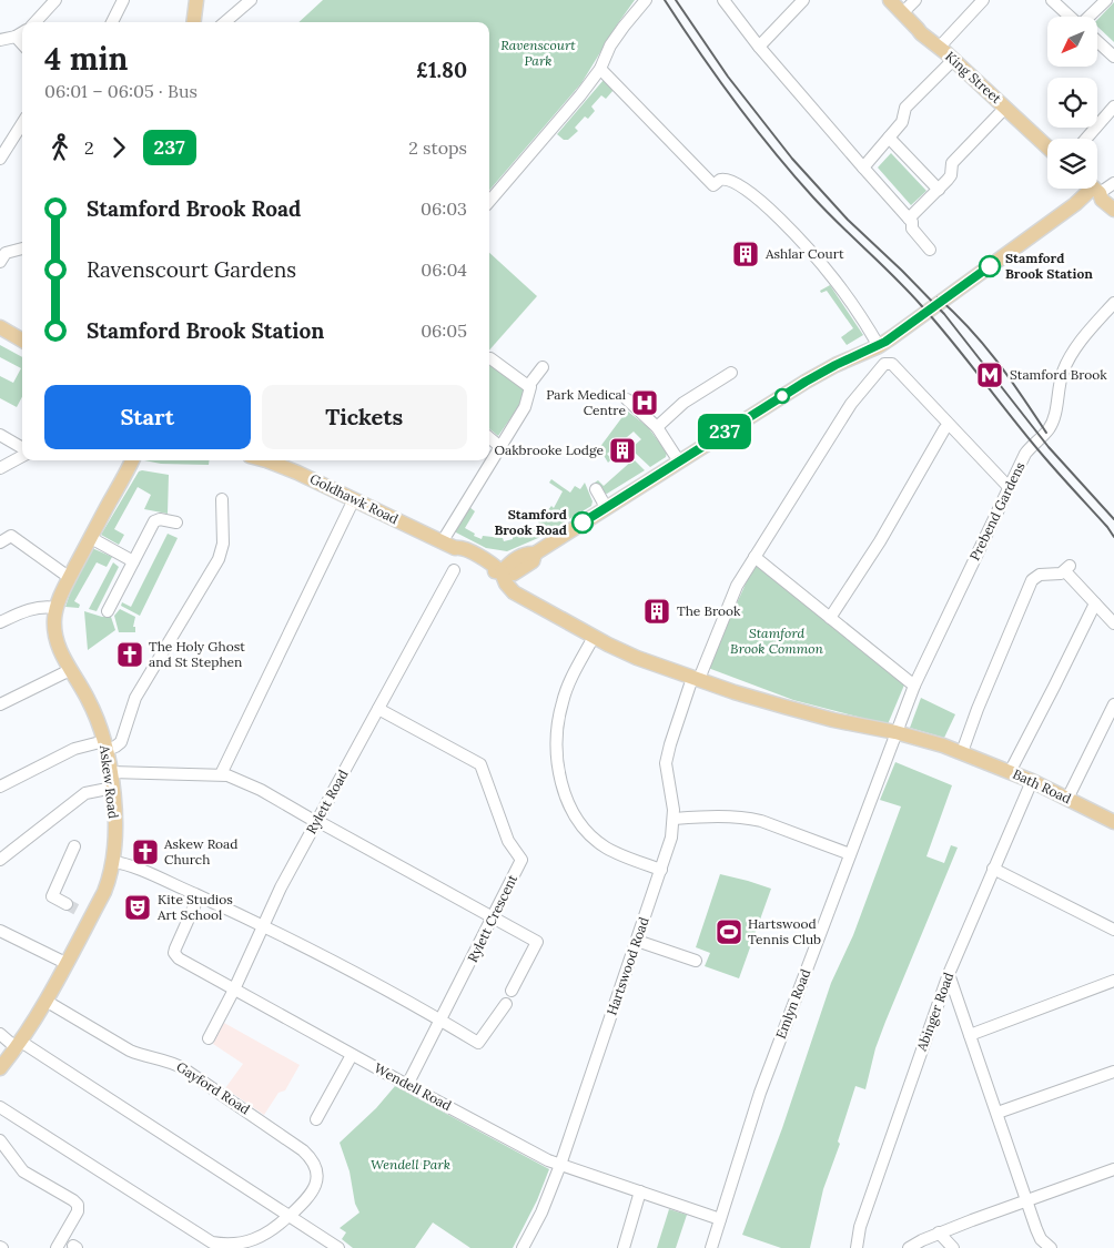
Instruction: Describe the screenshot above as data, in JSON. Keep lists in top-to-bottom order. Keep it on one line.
{"streets":{"main road":["King Street","Goldhawk Road","Askew Road","Bath Road"],"street":["Prebend Gardens","Rylett Road","Rylett Crescent","Hartswood Road","Emlyn Road","Abinger Road","Wendell Road","Gayford Road"]},"crossings":[["Prebend Gardens","Emlyn Road"],["Askew Road","Gayford Road"],["Bath Road","Abinger Road"],["Rylett Road","Rylett Crescent"],["Rylett Road","Wendell Road"],["Rylett Crescent","Wendell Road"],["Hartswood Road","Wendell Road"],["Emlyn Road","Wendell Road"]],"parks":["Ravenscourt Park","Stamford Brook Common","Wendell Park"],"places":{"building":["Ashlar Court","Oakbrooke Lodge","The Brook"],"other":["Stamford Brook Station","Stamford Brook Road"],"metro station":["Stamford Brook"],"hospital":["Park Medical Centre"],"church":["The Holy Ghost and St Stephen","Askew Road Church"],"theatre":["Kite Studios Art School"],"sports":["Hartswood Tennis Club"]},"lines":["bus line 237"],"north":"bottom left","page":{"on_map":"237","heading":["4 min","06:01 – 06:05 · Bus","£1.80"],"legs":["2","237","2 stops"],"list":[{"name":"Stamford Brook Road","value":"06:03"},{"name":"Ravenscourt Gardens","value":"06:04"},{"name":"Stamford Brook Station","value":"06:05"}],"buttons":["Start","Tickets"]}}
